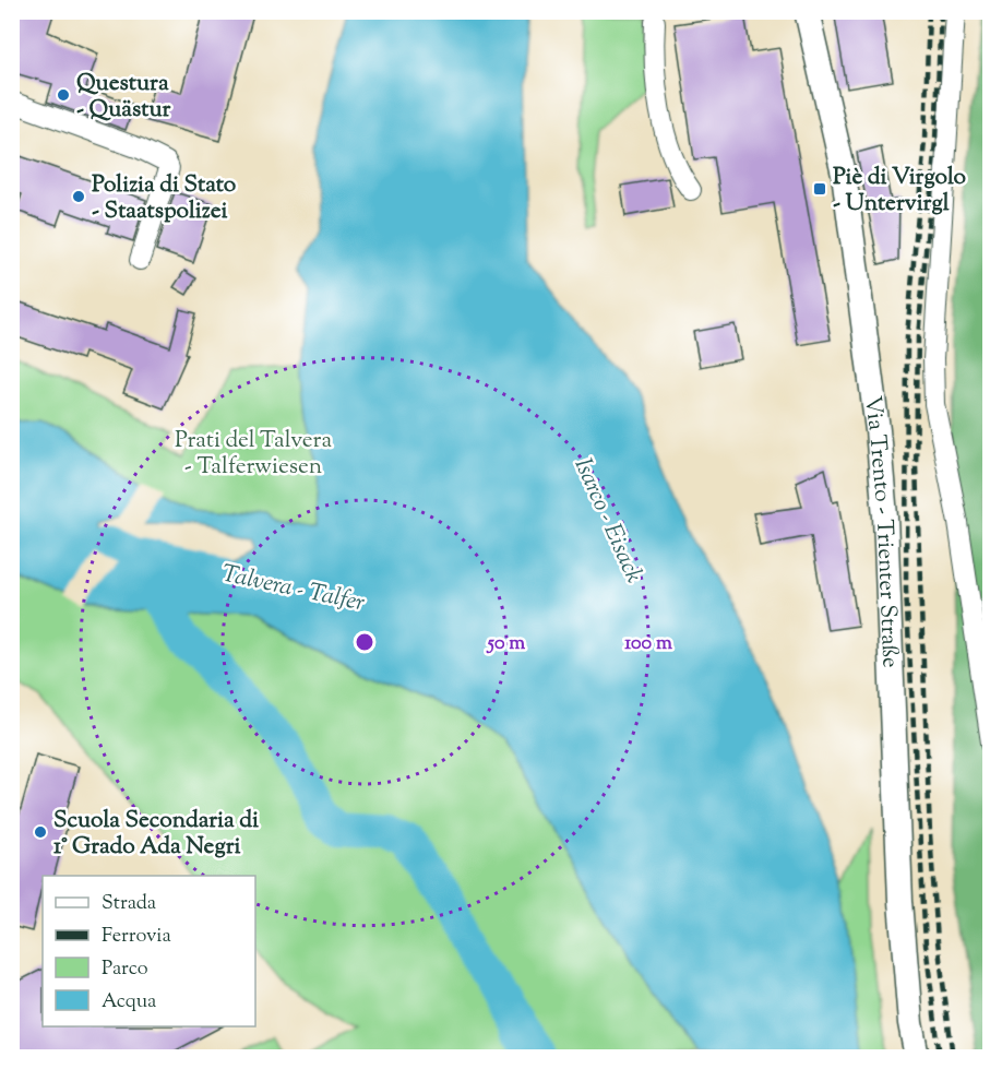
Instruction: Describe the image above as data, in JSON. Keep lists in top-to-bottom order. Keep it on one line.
{"streets":{"street":["Via Trento - Trienter Straße"]},"water":["Isarco - Eisack","Talvera - Talfer"],"parks":["Prati del Talvera - Talferwiesen"],"places":{"other":["Questura - Quästur","Polizia di Stato - Staatspolizei","Scuola Secondaria di 1° Grado Ada Negri"],"transit":["Piè di Virgolo - Untervirgl"]},"legend":["Strada","Ferrovia","Parco","Acqua"],"rings":["50 m","100 m"]}
